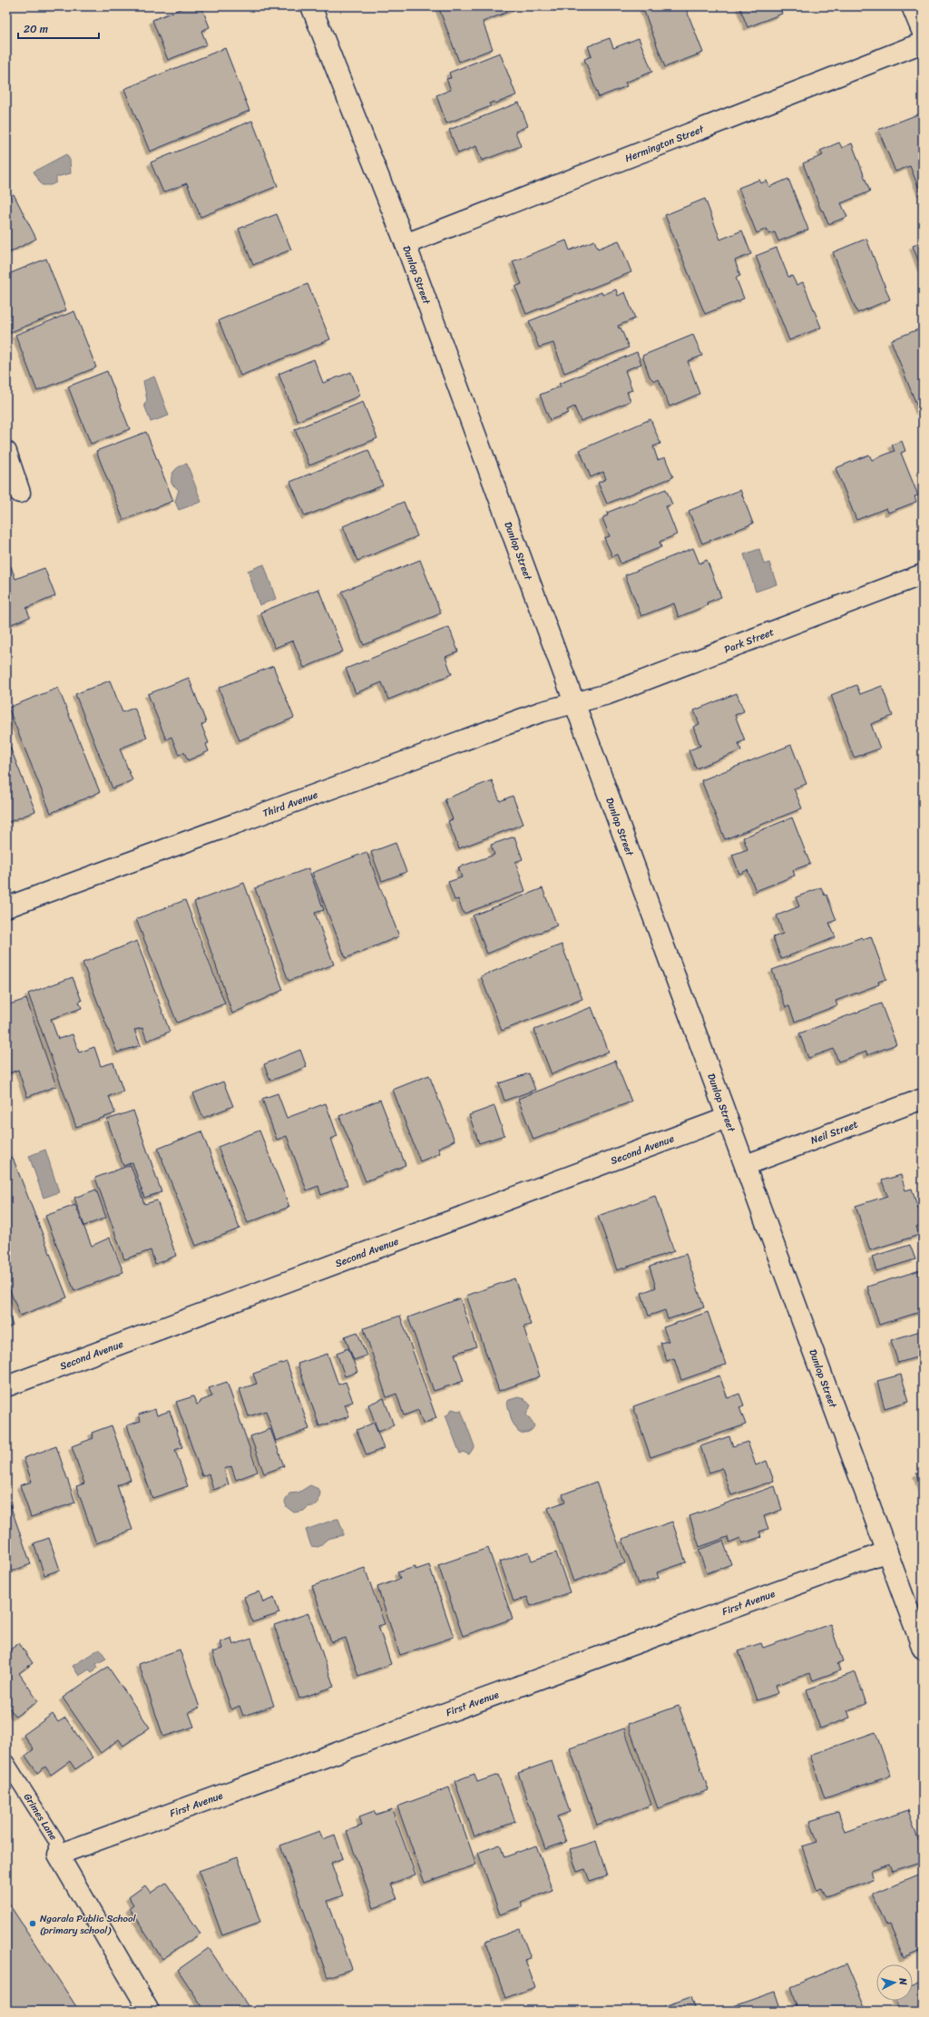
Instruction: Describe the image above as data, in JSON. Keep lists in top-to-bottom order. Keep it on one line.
{"streets":{"street":["Hermington Street","Dunlop Street","Park Street","Third Avenue","Neil Street","Second Avenue","First Avenue"],"lane":["Grimes Lane"]},"crossings":[["Hermington Street","Dunlop Street"],["Dunlop Street","Park Street"],["Dunlop Street","Third Avenue"],["Dunlop Street","Neil Street"],["Dunlop Street","Second Avenue"],["Dunlop Street","First Avenue"],["Park Street","Third Avenue"],["First Avenue","Grimes Lane"]],"places":["Ngarala Public School (primary school)"],"scale_bar":"20 m","north":"right"}
